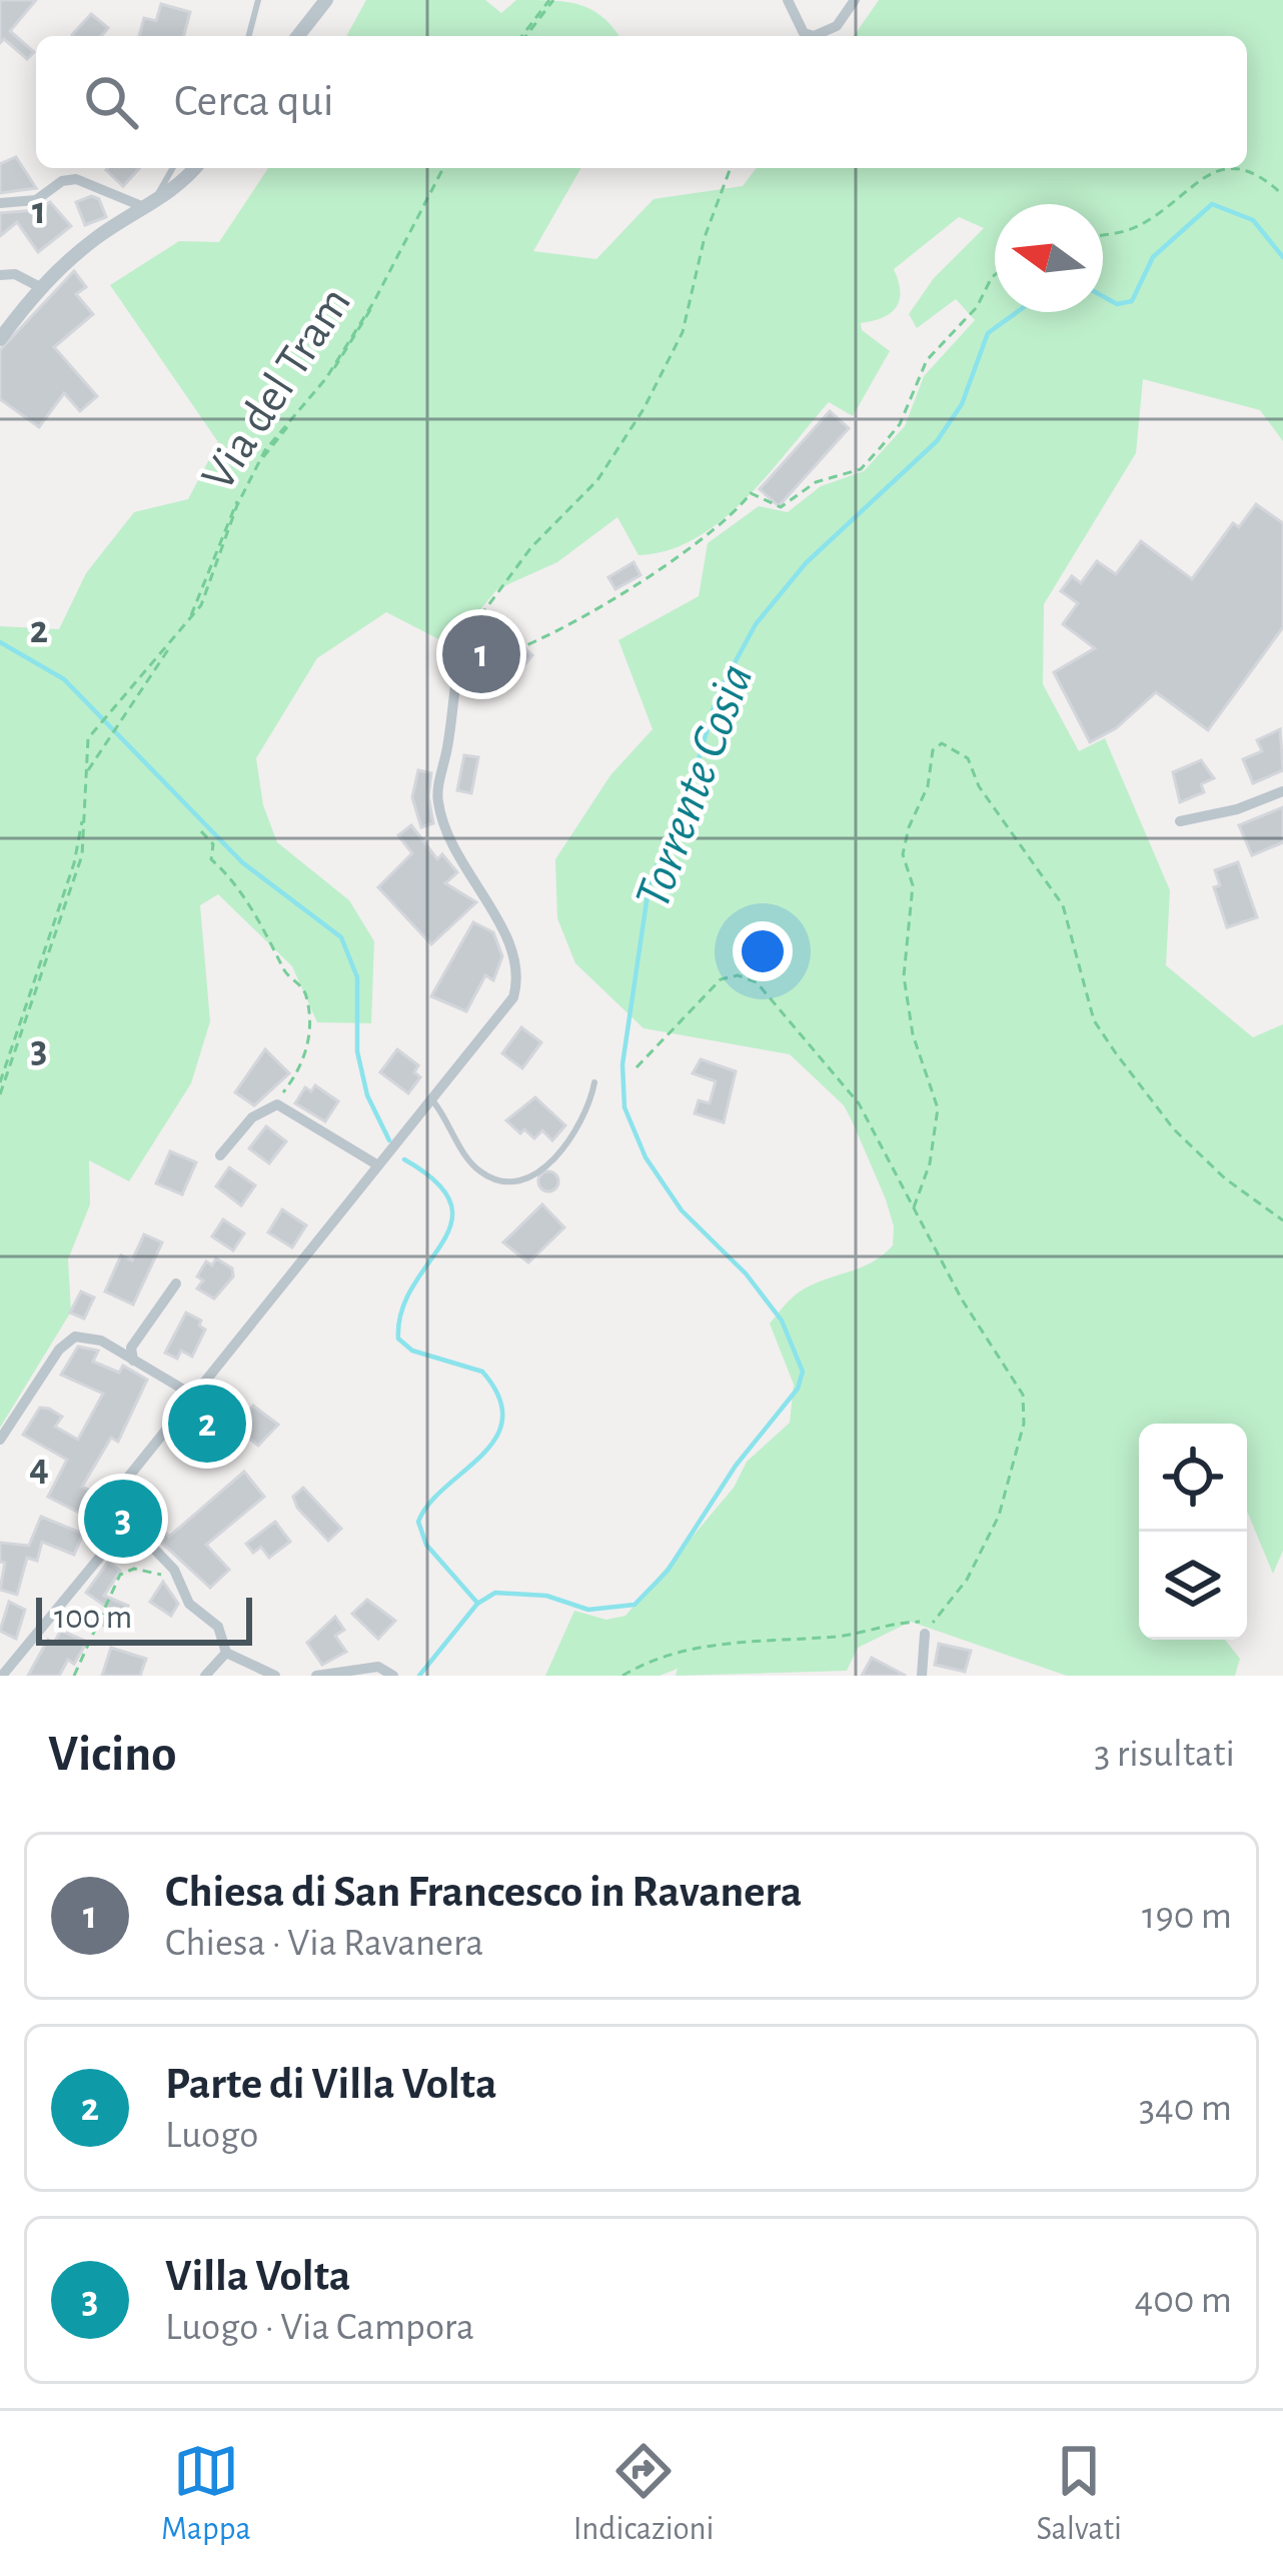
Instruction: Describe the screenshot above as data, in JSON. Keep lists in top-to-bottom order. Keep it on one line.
{"streets":{"path":["Via del Tram"]},"water":["Torrente Cosia"],"scale_bar":"100 m","north":"left","page":{"search":"Cerca qui","pins":["1","2","3"],"scale":"100 m","heading":["Vicino","3 risultati"],"list":[{"mark":"1","name":"Chiesa di San Francesco in Ravanera","note":"Chiesa · Via Ravanera","value":"190 m"},{"mark":"2","name":"Parte di Villa Volta","note":"Luogo","value":"340 m"},{"mark":"3","name":"Villa Volta","note":"Luogo · Via Campora","value":"400 m"}],"nav":["Mappa","Indicazioni","Salvati"]},"grid":{"rows":["1","2","3","4"]}}
